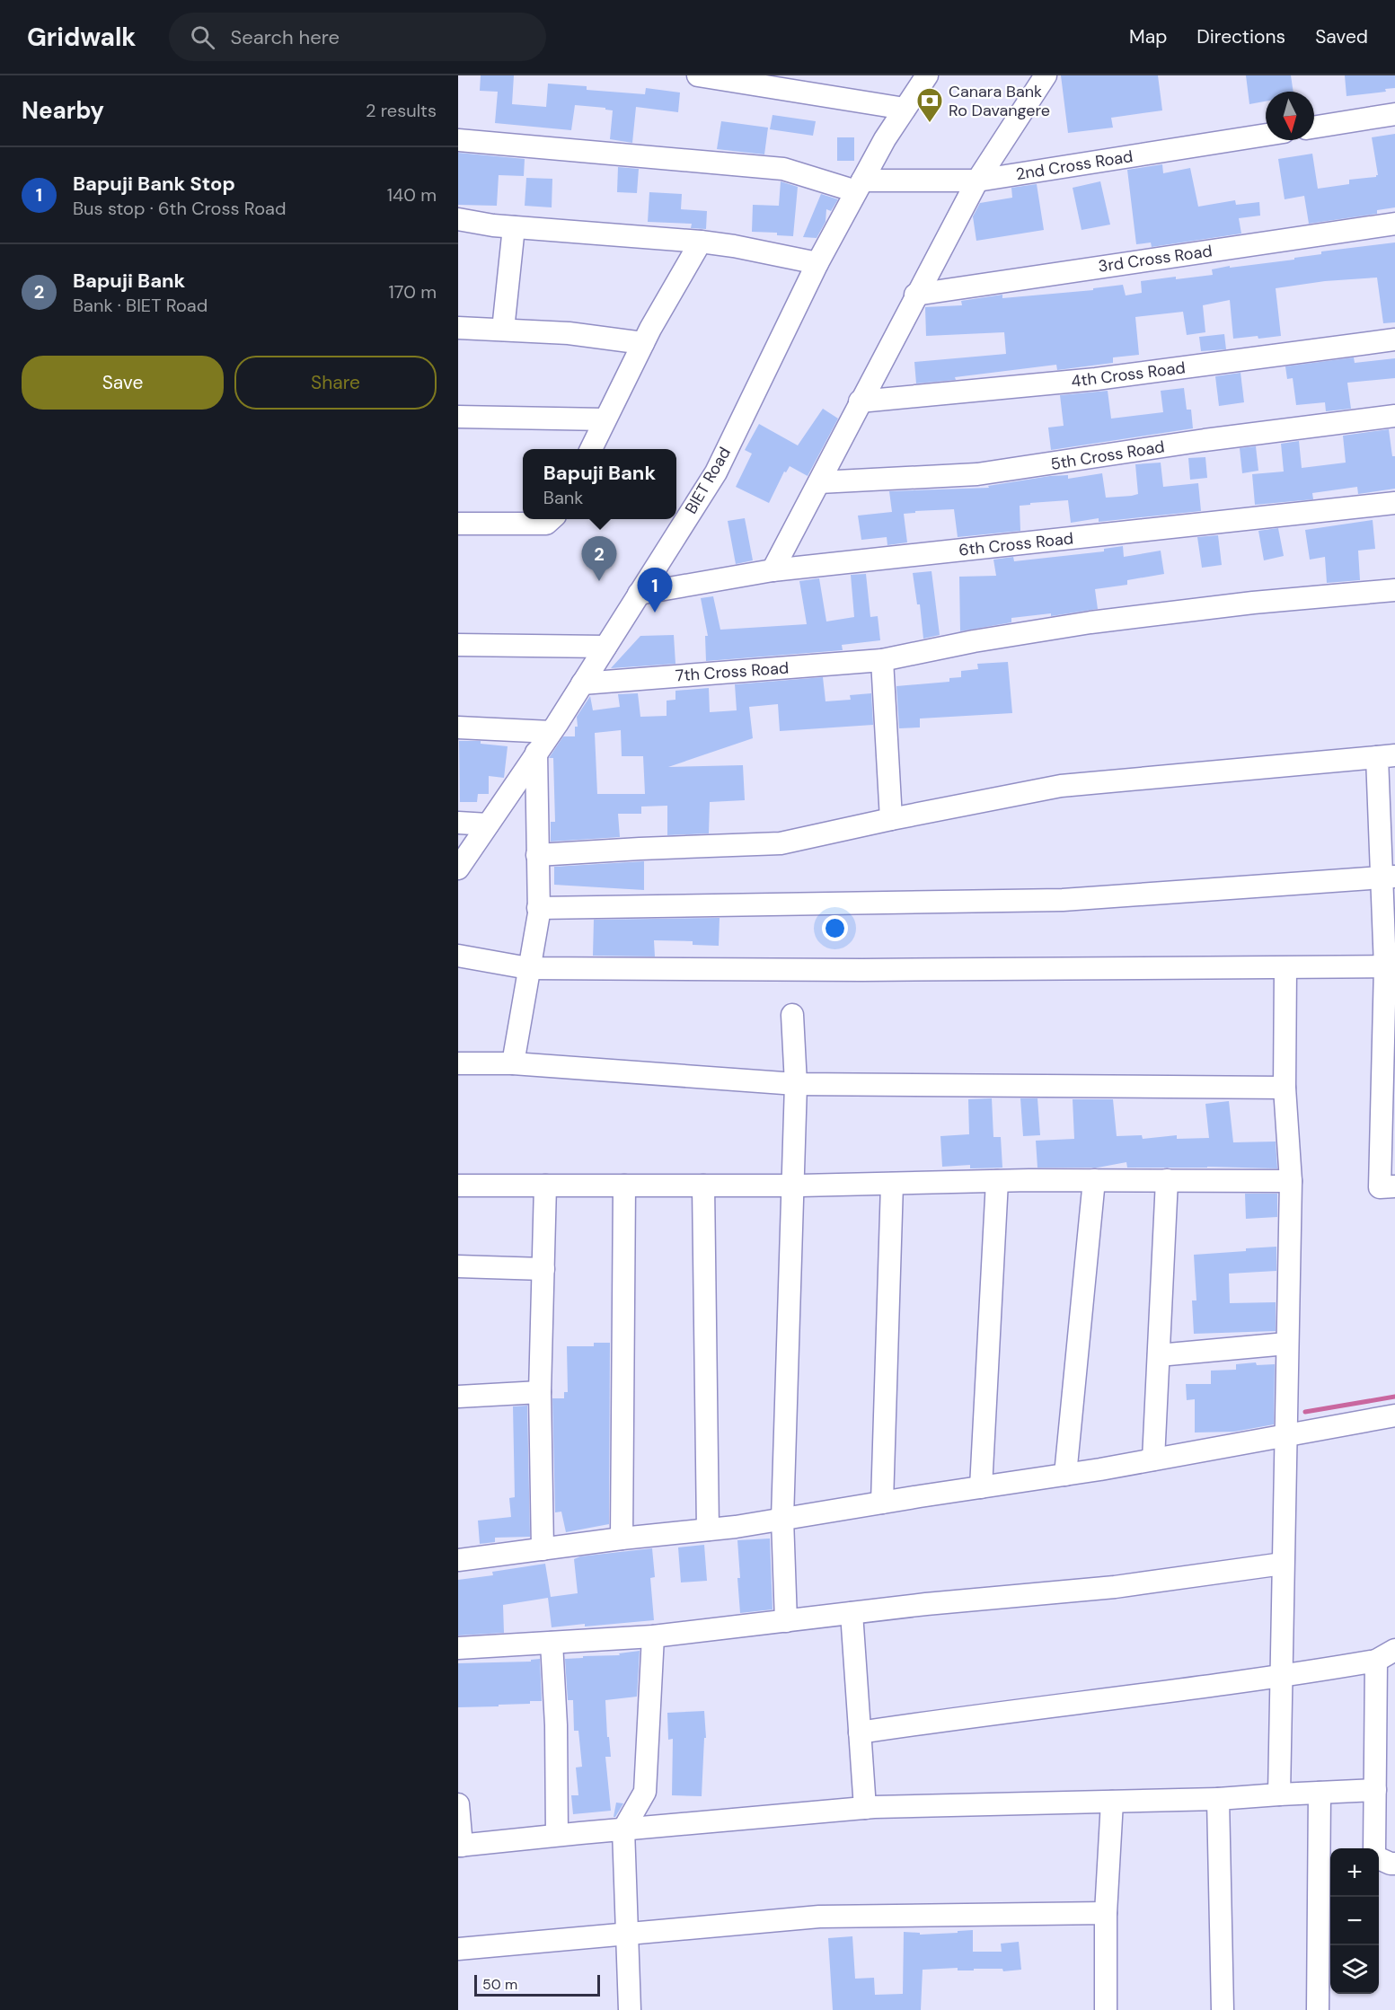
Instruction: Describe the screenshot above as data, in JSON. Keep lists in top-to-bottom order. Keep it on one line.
{"streets":{"street":["2nd Cross Road","3rd Cross Road","4th Cross Road","5th Cross Road","BIET Road","6th Cross Road","7th Cross Road"]},"crossings":[["2nd Cross Road","BIET Road"],["BIET Road","6th Cross Road"],["BIET Road","7th Cross Road"]],"places":{"bank":["Canara Bank Ro Davangere"]},"scale_bar":"50 m","north":"bottom","page":{"header":"Gridwalk","search":"Search here","nav":["Map","Directions","Saved"],"heading":["Nearby","2 results"],"list":[{"mark":"1","name":"Bapuji Bank Stop","note":"Bus stop · 6th Cross Road","value":"140 m"},{"mark":"2","name":"Bapuji Bank","note":"Bank · BIET Road","value":"170 m"}],"buttons":["Save","Share"],"popup":["Bapuji Bank","Bank"],"pins":["2","1"],"map_buttons":["+","−"],"scale":"50 m"}}
